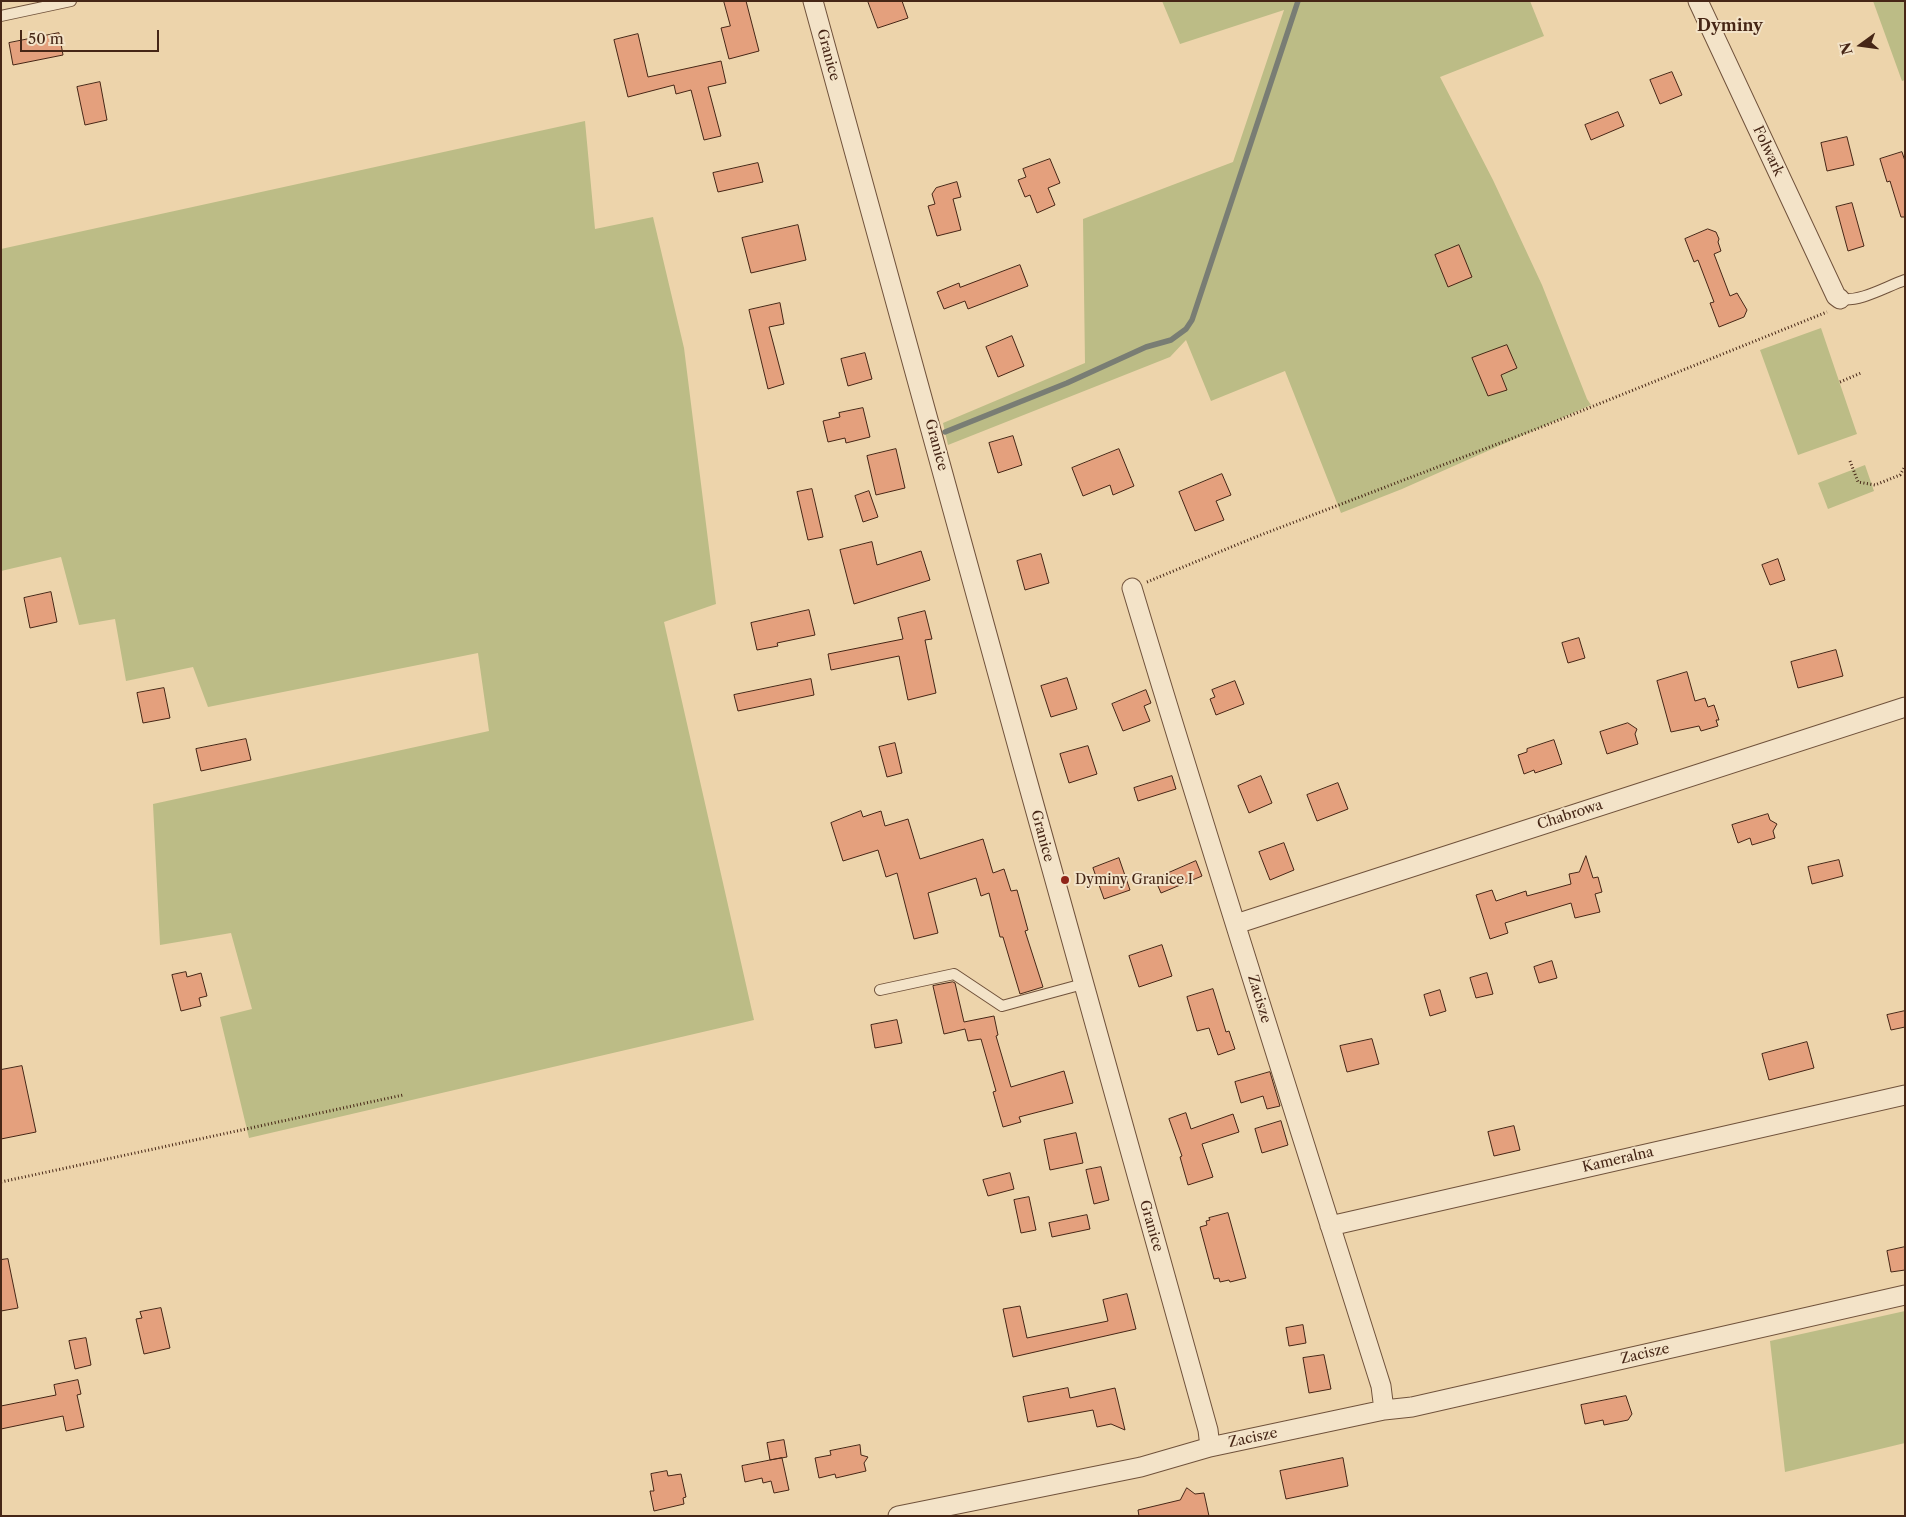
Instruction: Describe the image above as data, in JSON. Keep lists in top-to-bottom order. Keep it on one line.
{"streets":{"street":["Granice","Folwark","Chabrowa","Zacisze","Kameralna"]},"crossings":[["Granice","Zacisze"],["Chabrowa","Zacisze"],["Zacisze","Kameralna"]],"districts":["Dyminy"],"places":["Dyminy Granice I"],"scale_bar":"50 m","north":"left"}
